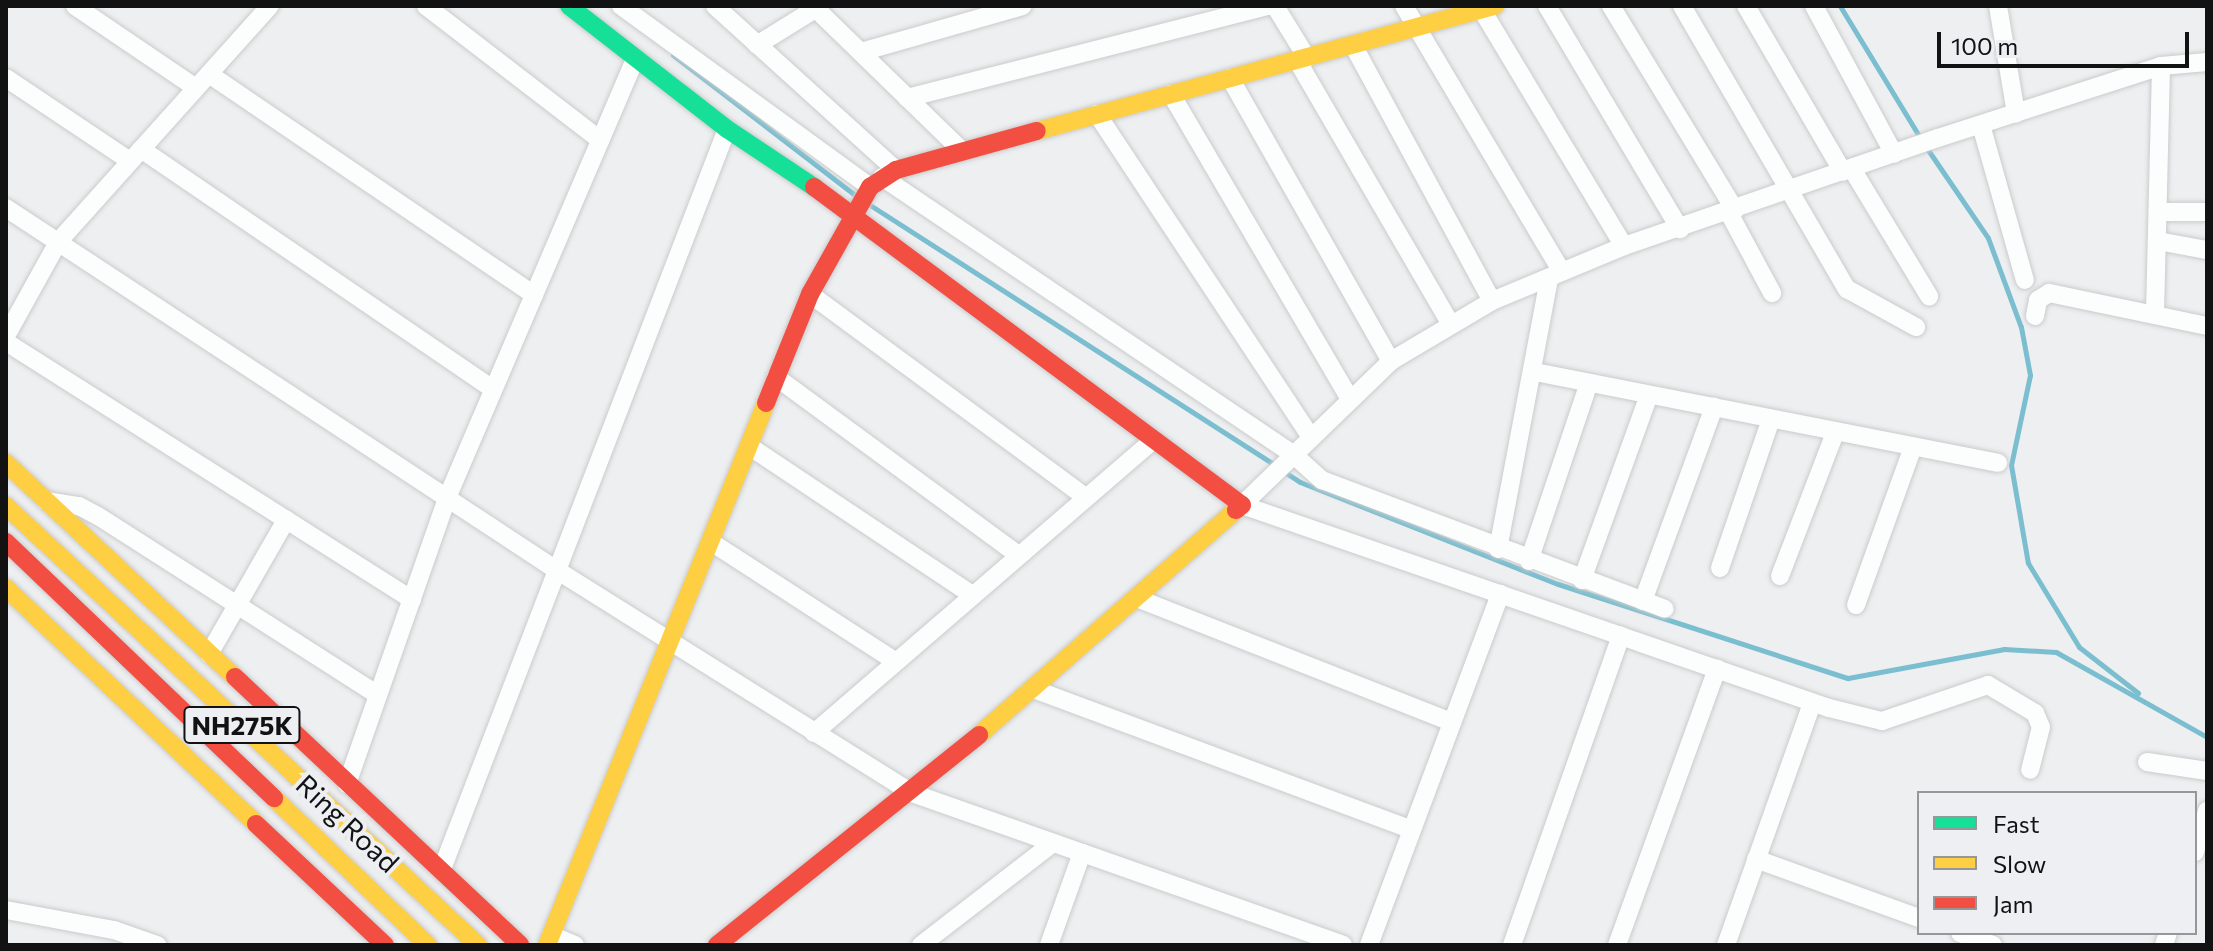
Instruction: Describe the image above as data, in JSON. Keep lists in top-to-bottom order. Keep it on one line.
{"streets":{"main road":["NH275K","Ring Road"]},"legend":["Fast","Slow","Jam"],"scale_bar":"100 m"}
